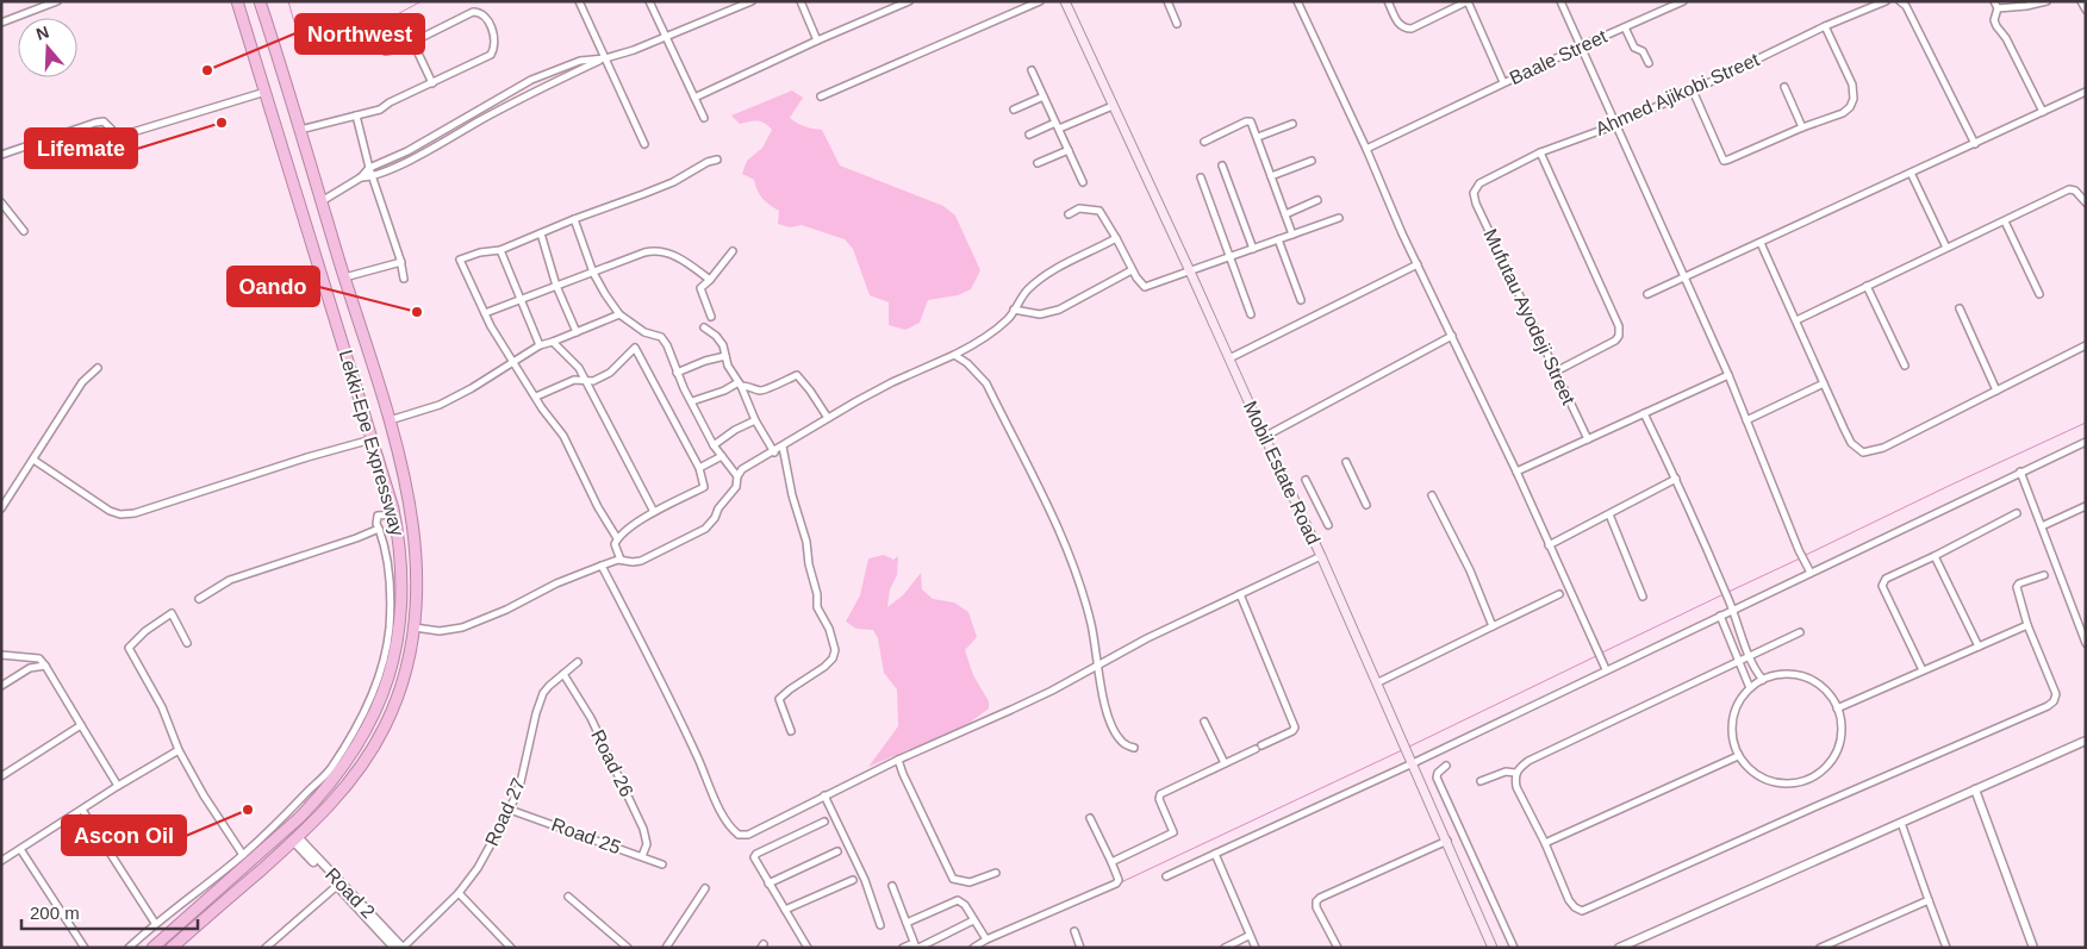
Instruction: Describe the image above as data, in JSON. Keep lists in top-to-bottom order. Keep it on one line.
{"streets":{"highway":["Lekki-Epe Expressway"],"main road":["Mobil Estate Road"],"street":["Baale Street","Ahmed Ajikobi Street","Mufutau Ayodeji Street","Road 26","Road 27","Road 25","Road 2"]},"crossings":[["Ahmed Ajikobi Street","Mufutau Ayodeji Street"],["Lekki-Epe Expressway","Road 2"],["Road 26","Road 27"],["Road 26","Road 25"],["Road 27","Road 25"],["Road 27","Road 2"]],"places":["Northwest","Lifemate","Oando","Ascon Oil"],"scale_bar":"200 m","north":"top"}
